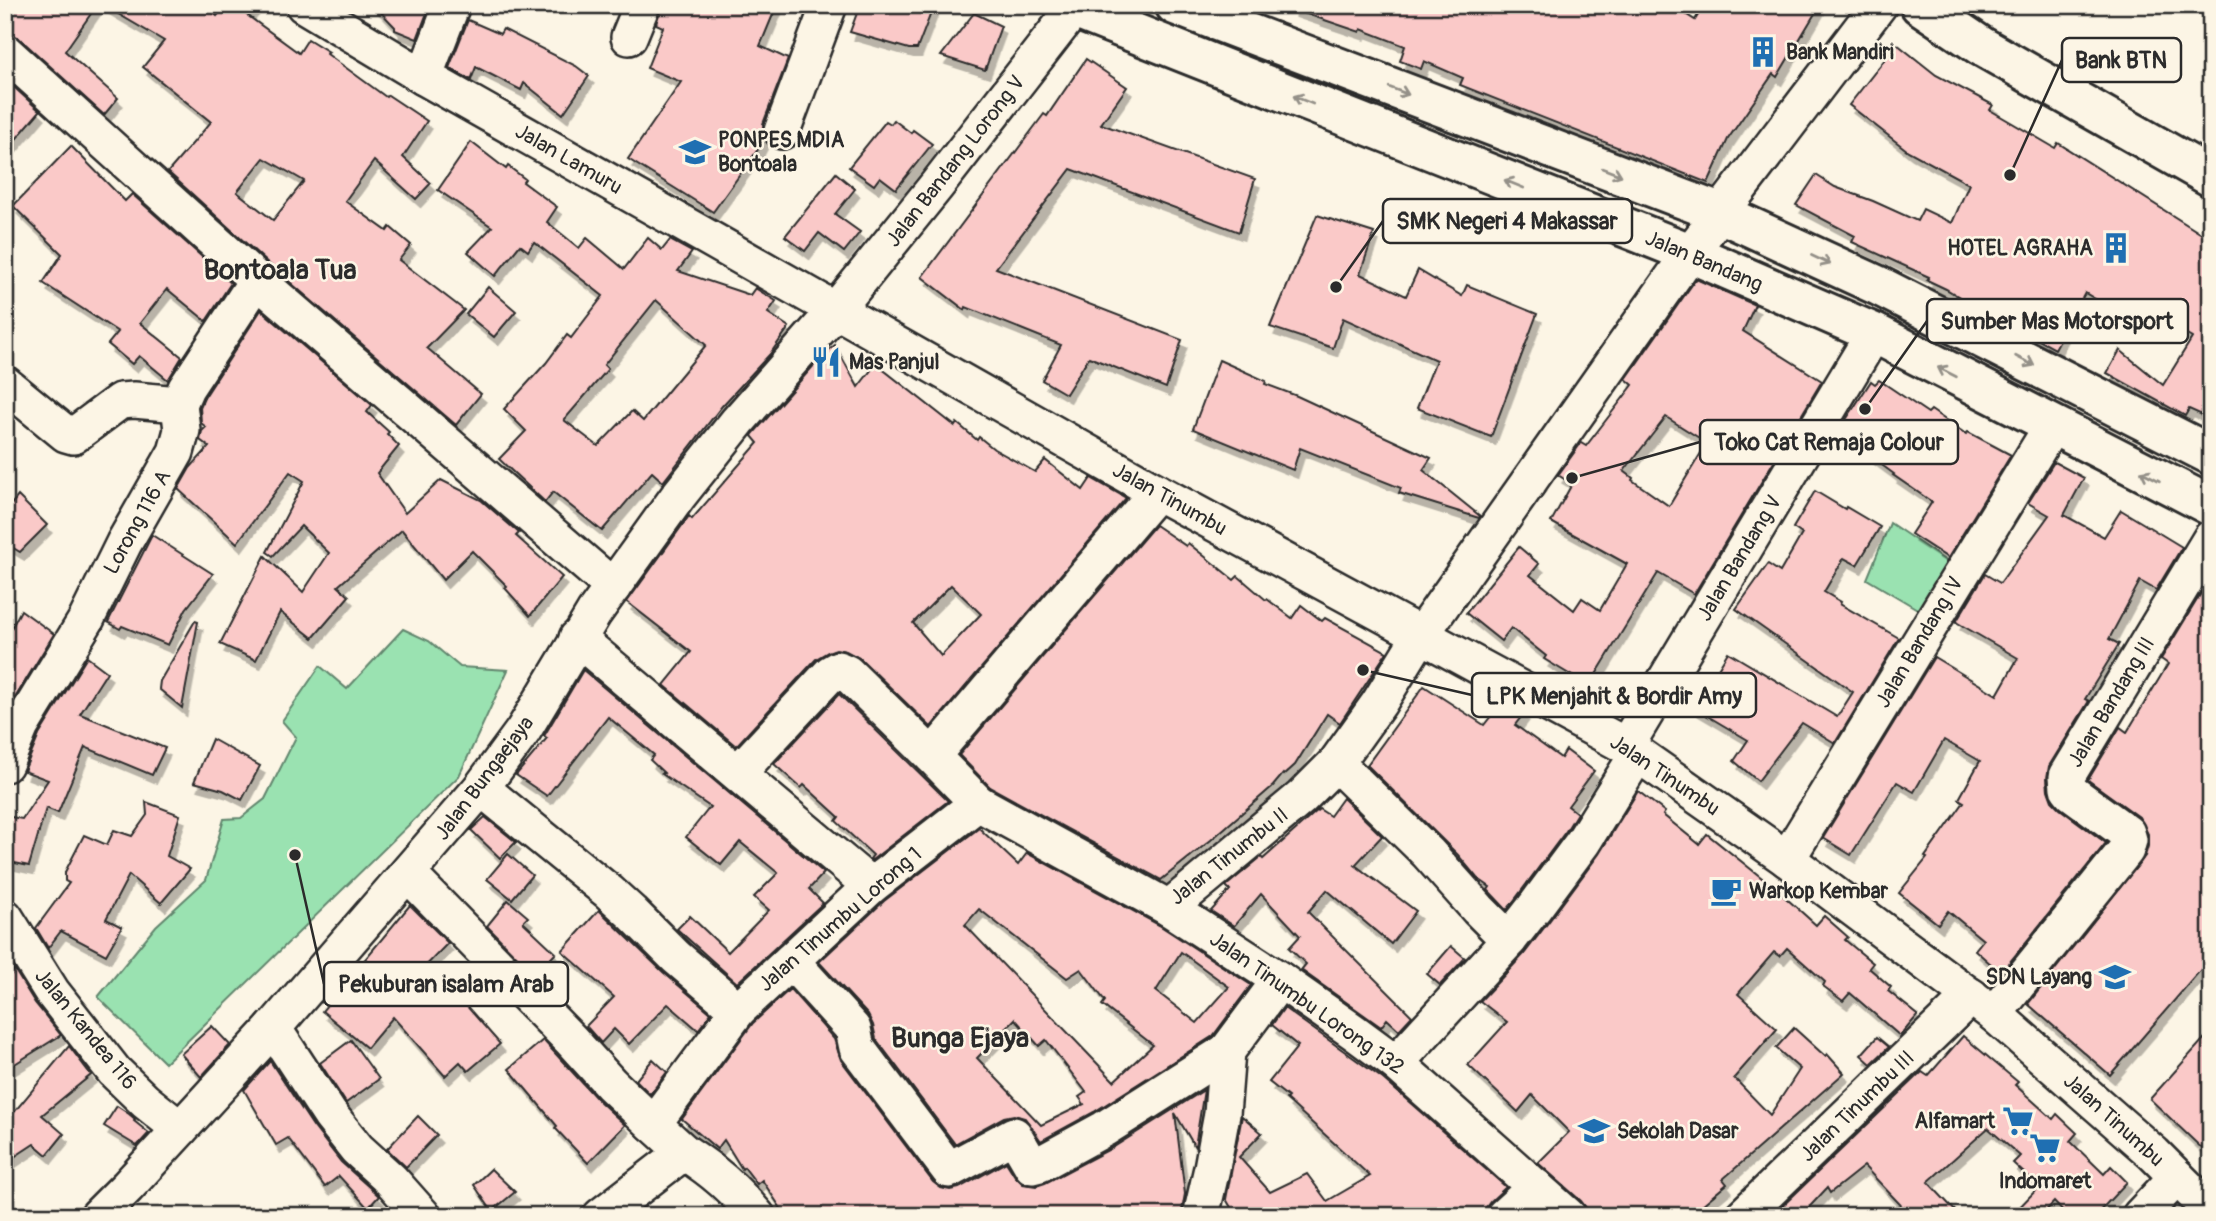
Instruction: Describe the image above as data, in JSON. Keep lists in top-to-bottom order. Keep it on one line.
{"streets":{"main road":["Jalan Bandang"],"street":["Jalan Lamuru","Jalan Bandang Lorong V","Jalan Tinumbu","Lorong 116 A","Jalan Bandang V","Jalan Bandang IV","Jalan Bandang III","Jalan Bungaejaya","Jalan Tinumbu II","Jalan Tinumbu Lorong 1","Jalan Tinumbu Lorong 132","Jalan Kandea 116","Jalan Tinumbu III"]},"crossings":[["Jalan Lamuru","Jalan Bandang Lorong V"],["Jalan Lamuru","Jalan Tinumbu"],["Jalan Lamuru","Jalan Bungaejaya"],["Jalan Bandang Lorong V","Jalan Bandang"],["Jalan Bandang Lorong V","Jalan Tinumbu"],["Jalan Bandang Lorong V","Jalan Bungaejaya"],["Jalan Bandang","Jalan Bandang V"],["Jalan Bandang","Jalan Bandang IV"],["Jalan Bandang","Jalan Tinumbu II"],["Jalan Tinumbu","Jalan Bandang V"],["Jalan Tinumbu","Jalan Bandang IV"],["Jalan Tinumbu","Jalan Bandang III"],["Jalan Tinumbu","Jalan Bungaejaya"],["Jalan Tinumbu","Jalan Tinumbu II"],["Jalan Tinumbu","Jalan Tinumbu III"],["Jalan Bandang V","Jalan Tinumbu Lorong 132"],["Jalan Bandang III","Jalan Tinumbu III"],["Jalan Bungaejaya","Jalan Kandea 116"],["Jalan Tinumbu II","Jalan Tinumbu Lorong 1"],["Jalan Tinumbu II","Jalan Tinumbu Lorong 132"]],"districts":["Bontoala Tua","Bunga Ejaya"],"places":{"building":["Bank Mandiri","HOTEL AGRAHA"],"school or university":["PONPES MDIA Bontoala","SDN Layang","Sekolah Dasar"],"other":["Bank BTN","SMK Negeri 4 Makassar","Sumber Mas Motorsport","Toko Cat Remaja Colour","LPK Menjahit & Bordir Amy","Pekuburan isalam Arab"],"restaurant":["Mas Panjul"],"cafe":["Warkop Kembar"],"supermarket":["Alfamart","Indomaret"]}}
